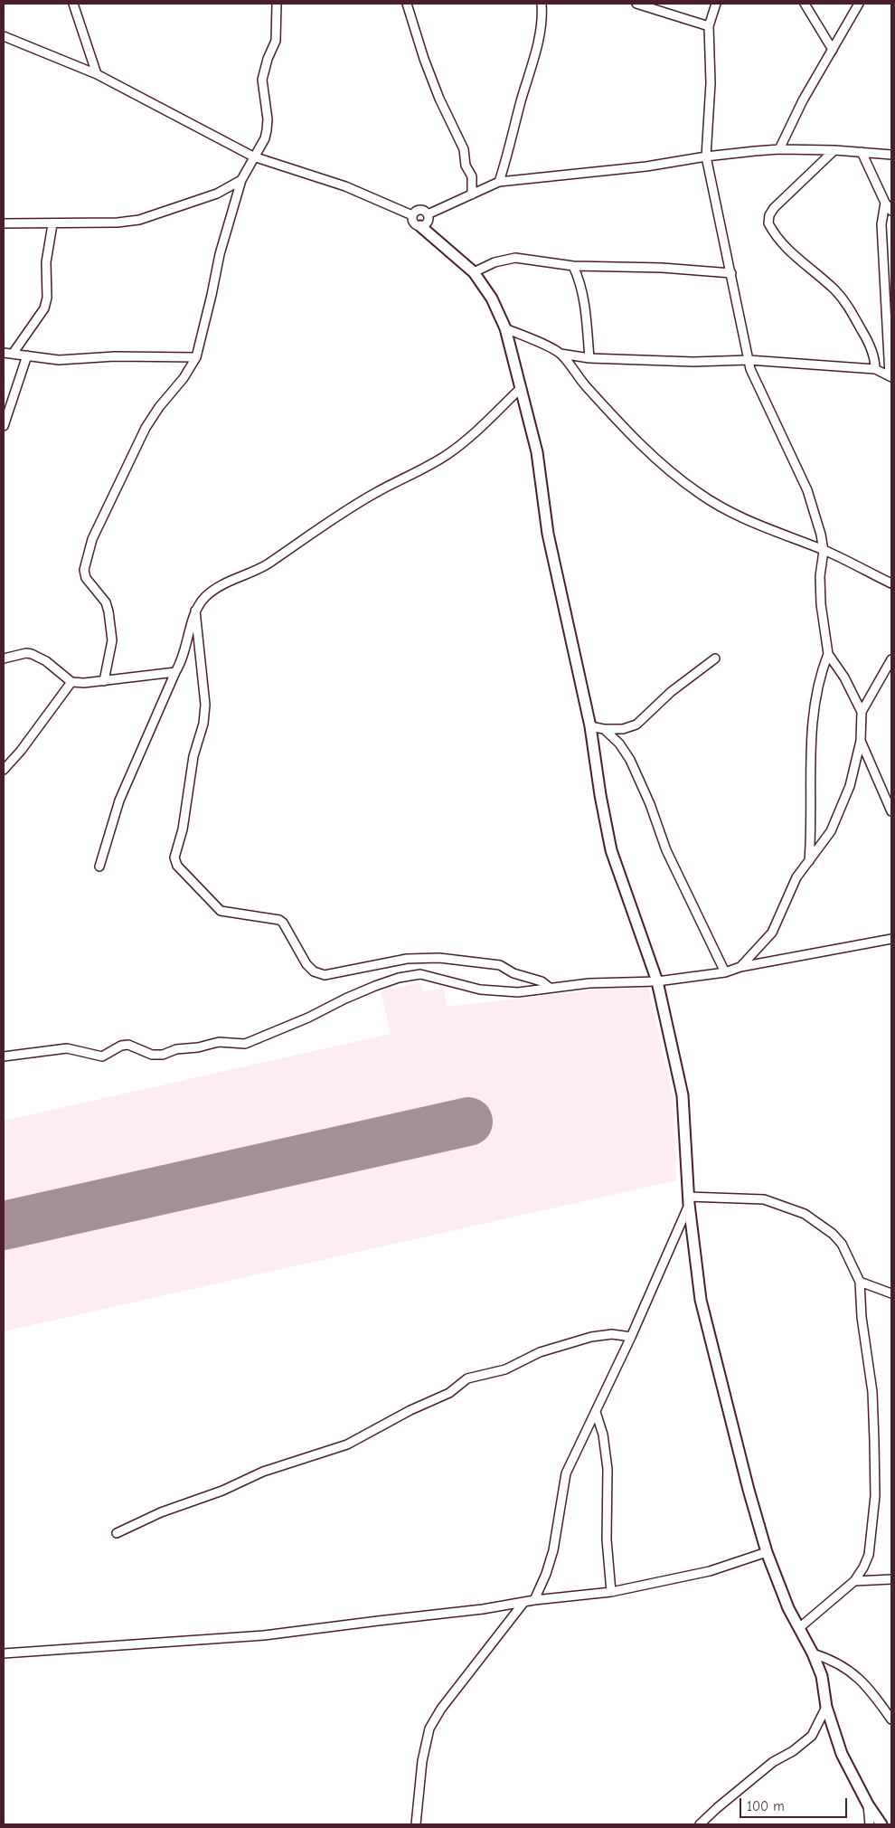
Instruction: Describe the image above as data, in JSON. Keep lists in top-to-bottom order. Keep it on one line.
{"scale_bar":"100 m"}
